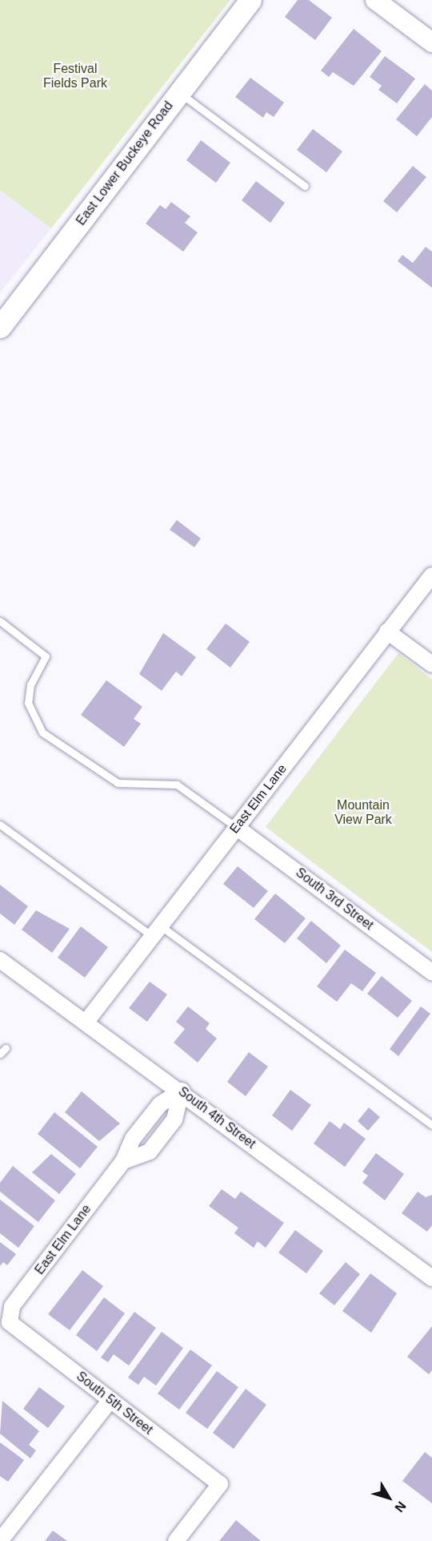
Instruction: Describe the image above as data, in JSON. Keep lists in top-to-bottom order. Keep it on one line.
{"streets":{"main road":["East Lower Buckeye Road"],"street":["East Elm Lane","South 3rd Street","South 4th Street","South 5th Street"]},"crossings":[["East Elm Lane","South 3rd Street"],["East Elm Lane","South 4th Street"],["East Elm Lane","South 5th Street"]],"parks":["Festival Fields Park","Mountain View Park"],"north":"bottom right"}
